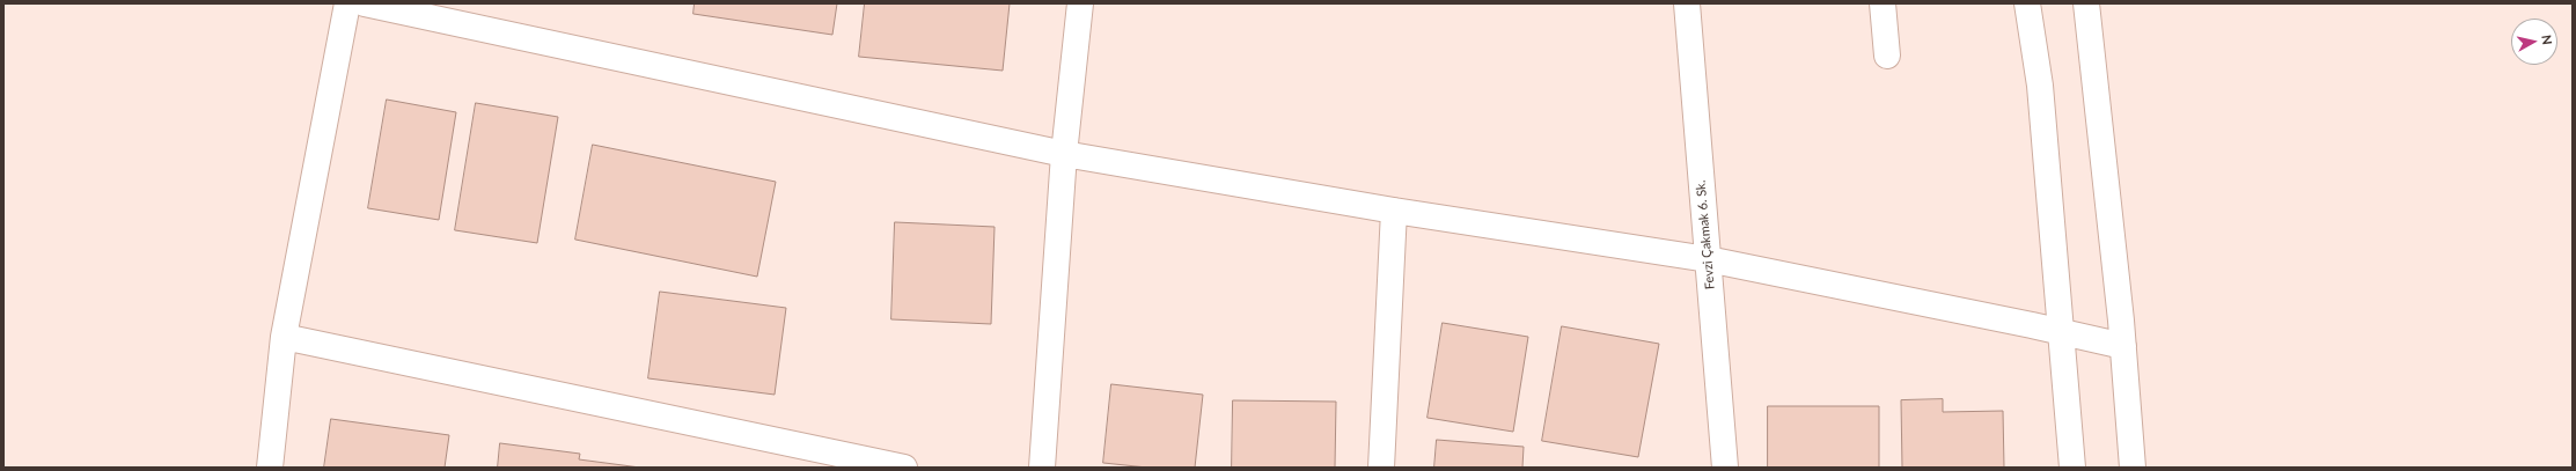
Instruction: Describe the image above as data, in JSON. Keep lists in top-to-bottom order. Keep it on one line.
{"streets":{"street":["Fevzi Çakmak 6. Sk."]},"north":"right"}
